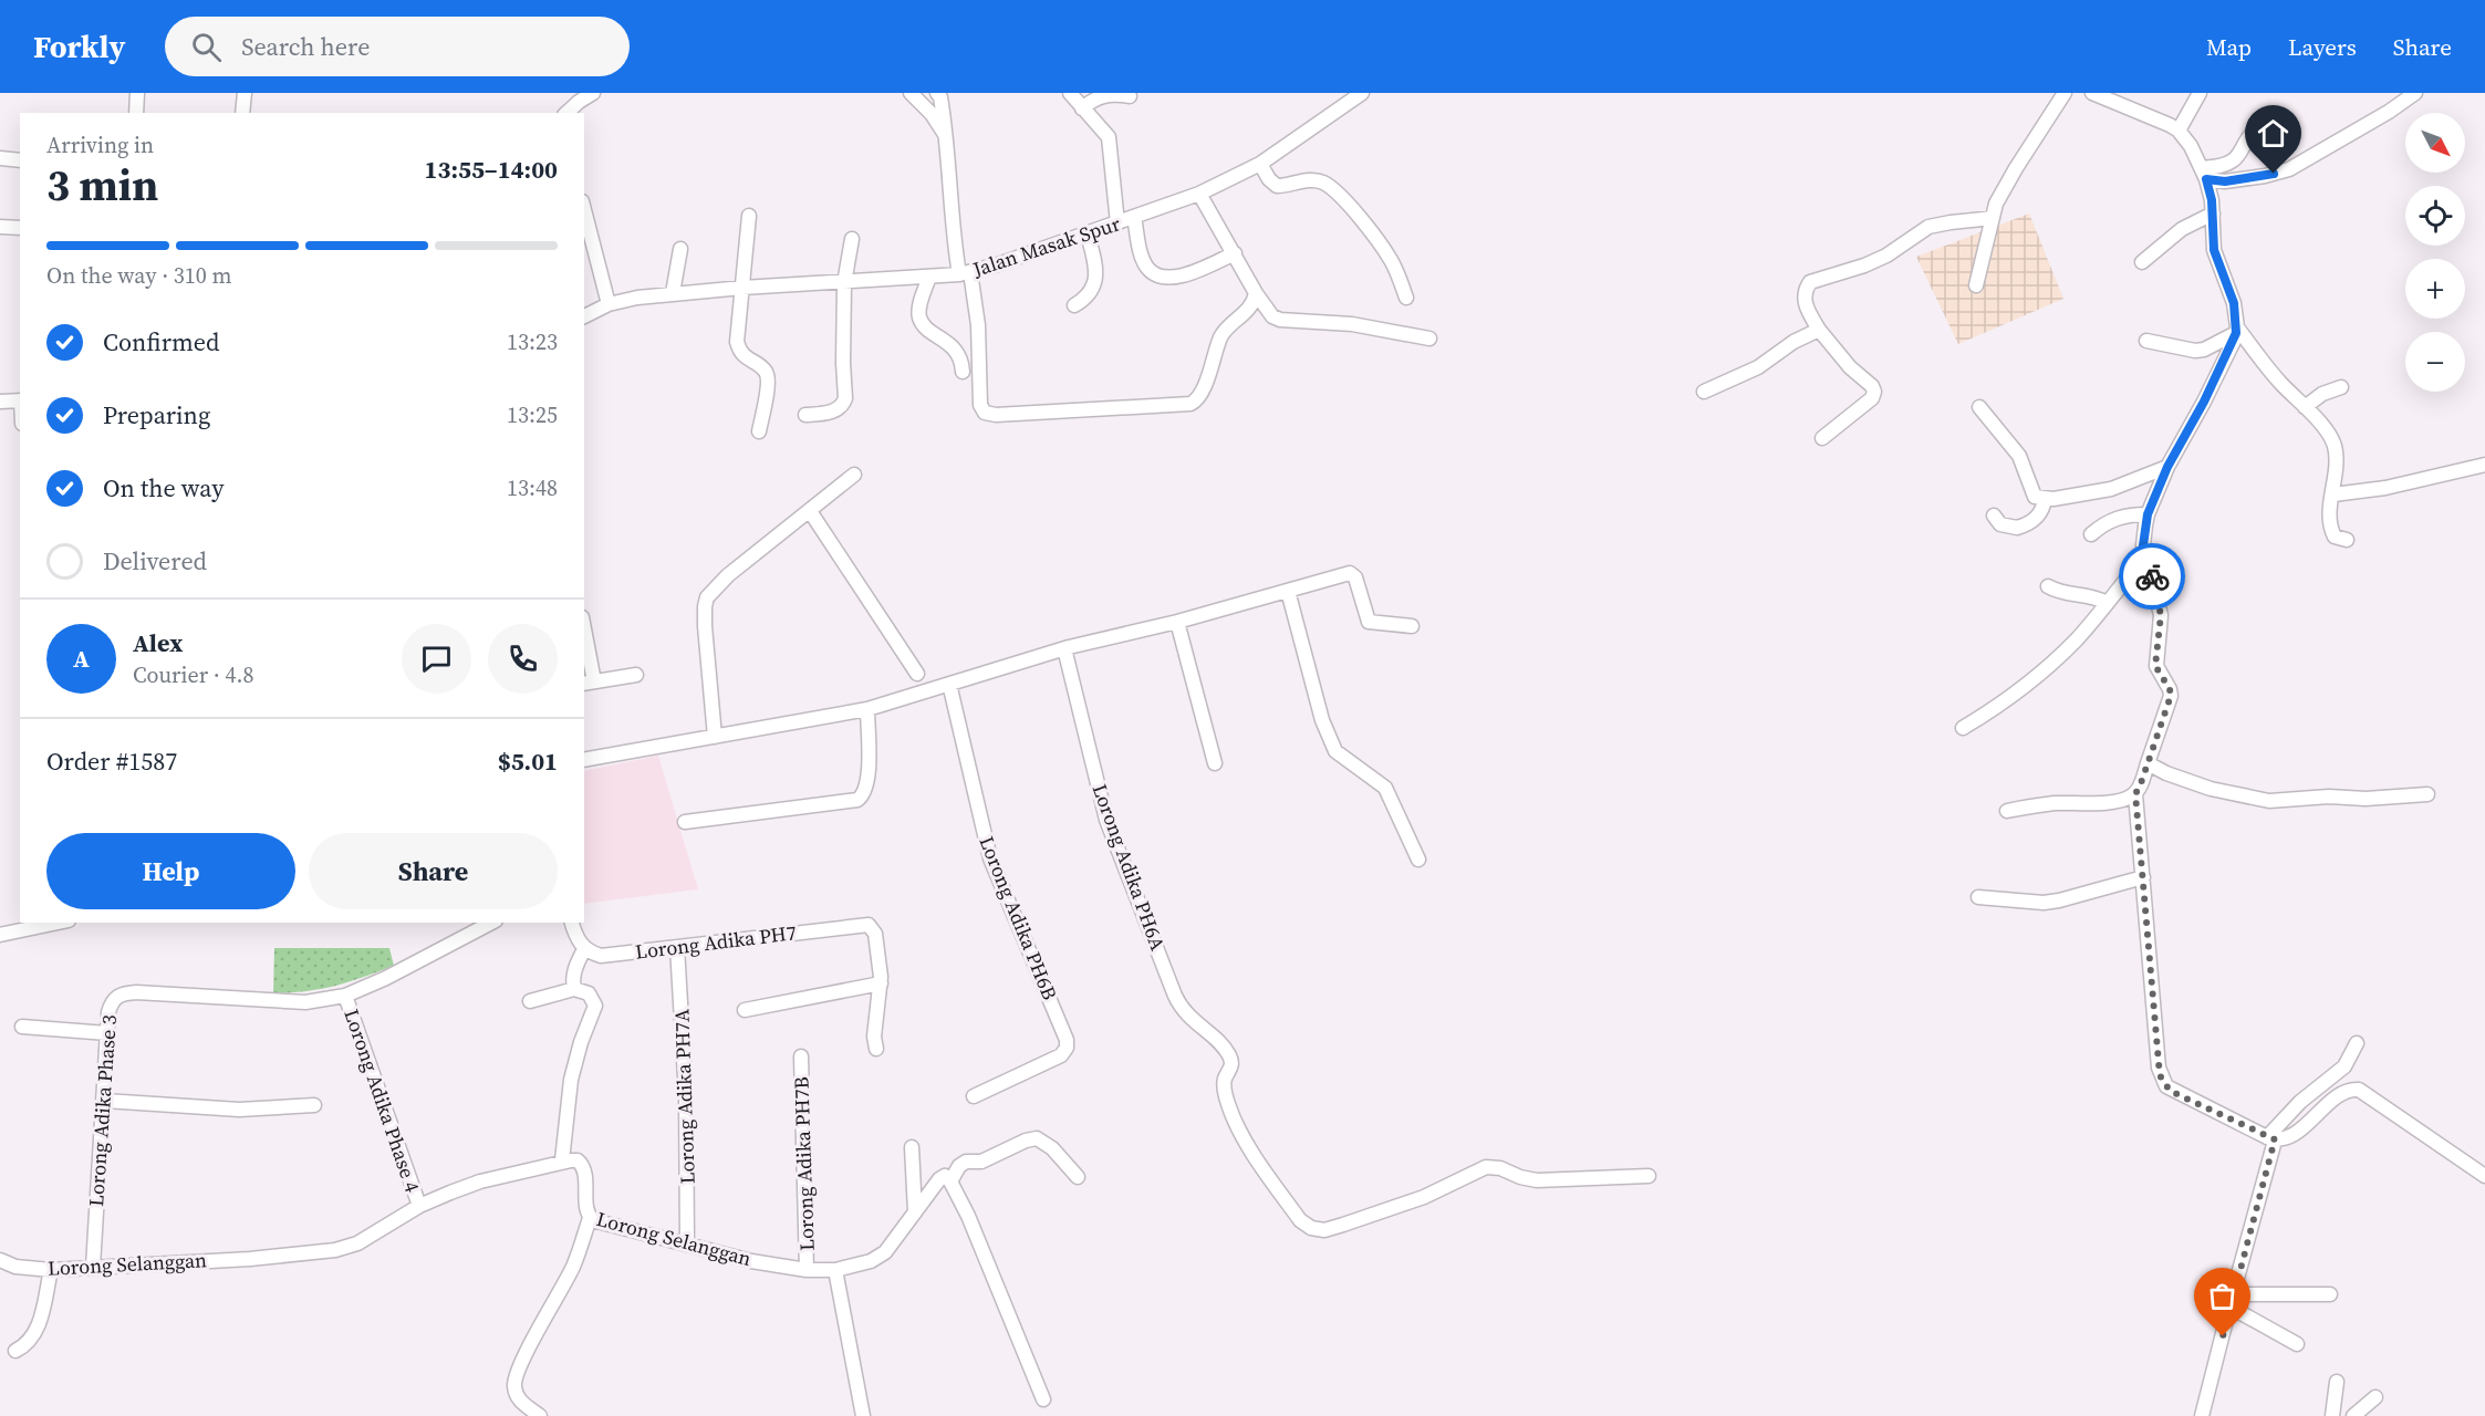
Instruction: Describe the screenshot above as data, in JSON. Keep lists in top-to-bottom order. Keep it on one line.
{"streets":{"street":["Jalan Masak Spur","Lorong Adika PH6A","Lorong Adika PH6B","Lorong Adika PH7","Lorong Adika PH7A","Lorong Adika Phase 4","Lorong Adika Phase 3","Lorong Adika PH7B","Lorong Selanggan"]},"crossings":[["Lorong Adika PH7","Lorong Adika PH7A"],["Lorong Adika PH7A","Lorong Selanggan"],["Lorong Adika Phase 4","Lorong Adika Phase 3"],["Lorong Adika Phase 4","Lorong Selanggan"],["Lorong Adika Phase 3","Lorong Selanggan"],["Lorong Adika PH7B","Lorong Selanggan"]],"north":"bottom right","page":{"header":"Forkly","search":"Search here","nav":["Map","Layers","Share"],"map_buttons":["+","−"],"heading":["3 min","Arriving in","13:55–14:00"],"panel":["Alex","Courier · 4.8","Order #1587","$5.01"],"bar":"On the way · 310 m","list":[["Confirmed","13:23"],["Preparing","13:25"],["On the way","13:48"],"Delivered"],"round":"A","buttons":["Help","Share"]}}
